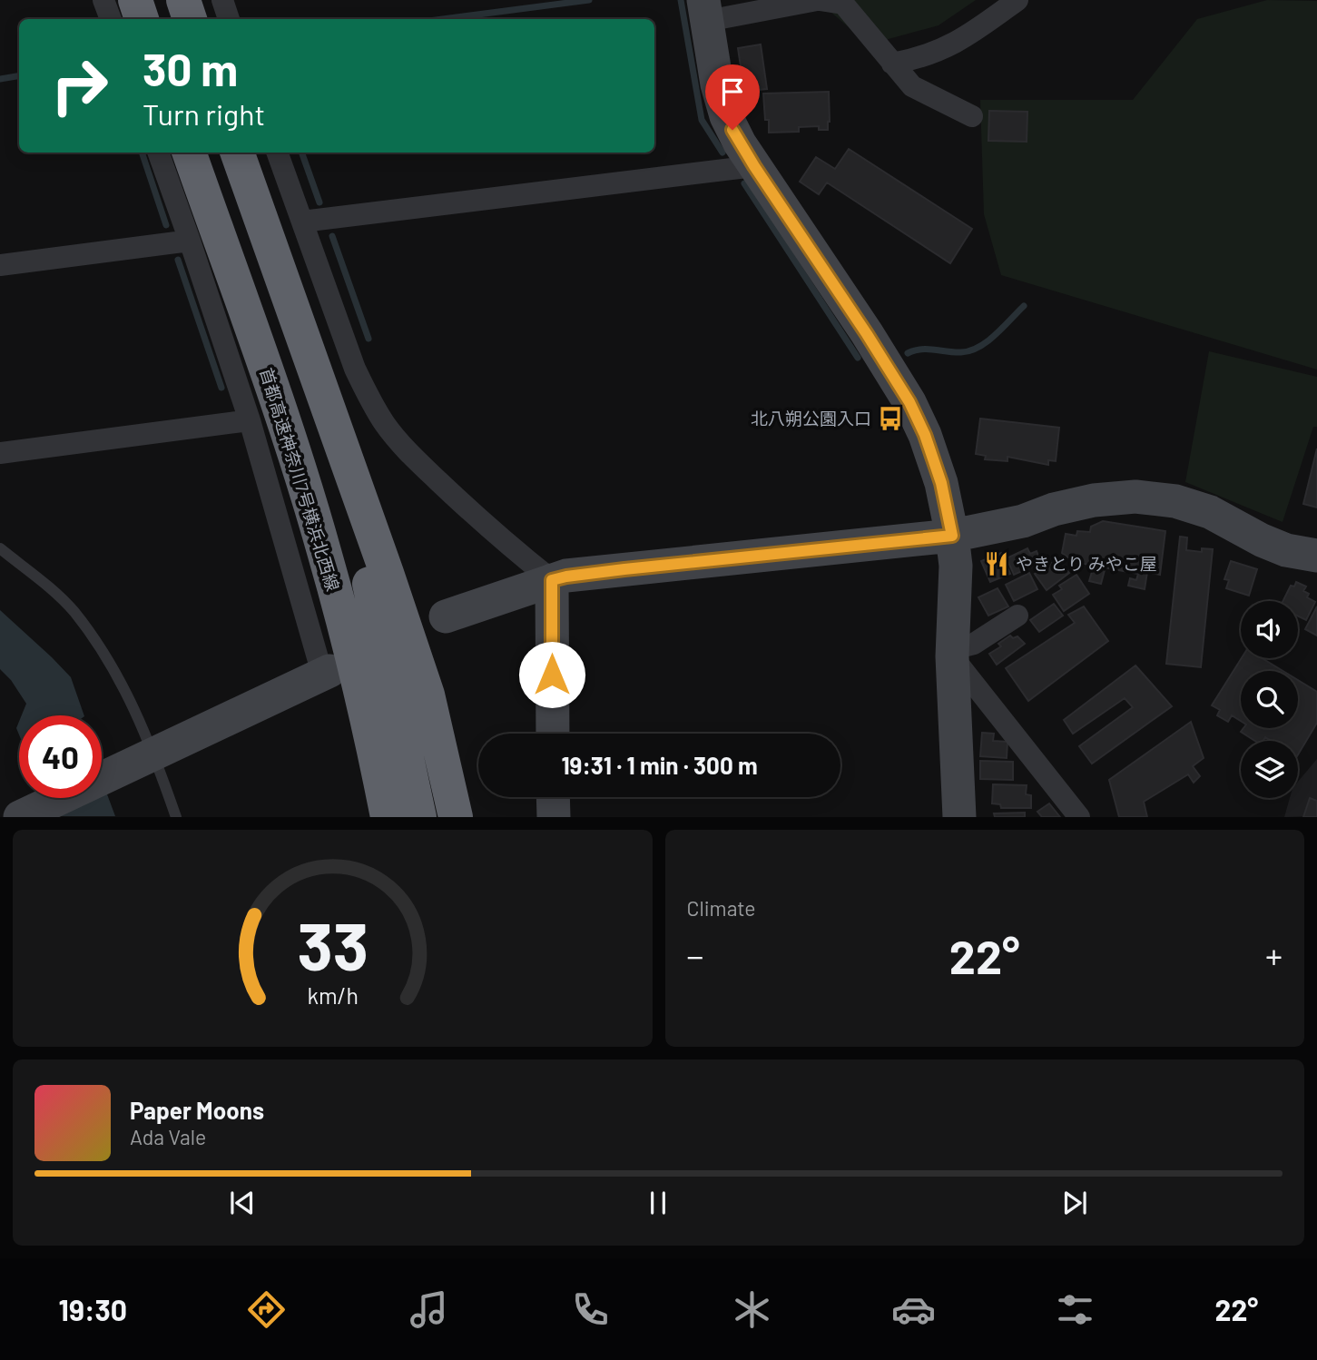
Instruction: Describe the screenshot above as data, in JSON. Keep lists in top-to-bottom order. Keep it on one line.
{"streets":{"highway":["首都高速神奈川7号横浜北西線"]},"places":{"bus stop":["北八朔公園入口"],"restaurant":["やきとり みやこ屋"]},"page":{"turn":["30 m","Turn right"],"limit":"40","trip":"19:31 · 1 min · 300 m","tile":"Climate","heat":["−","22°","+"],"song":["Paper Moons","Ada Vale"],"tabs":["19:30","22°"],"gauge":["33","km/h"]}}
